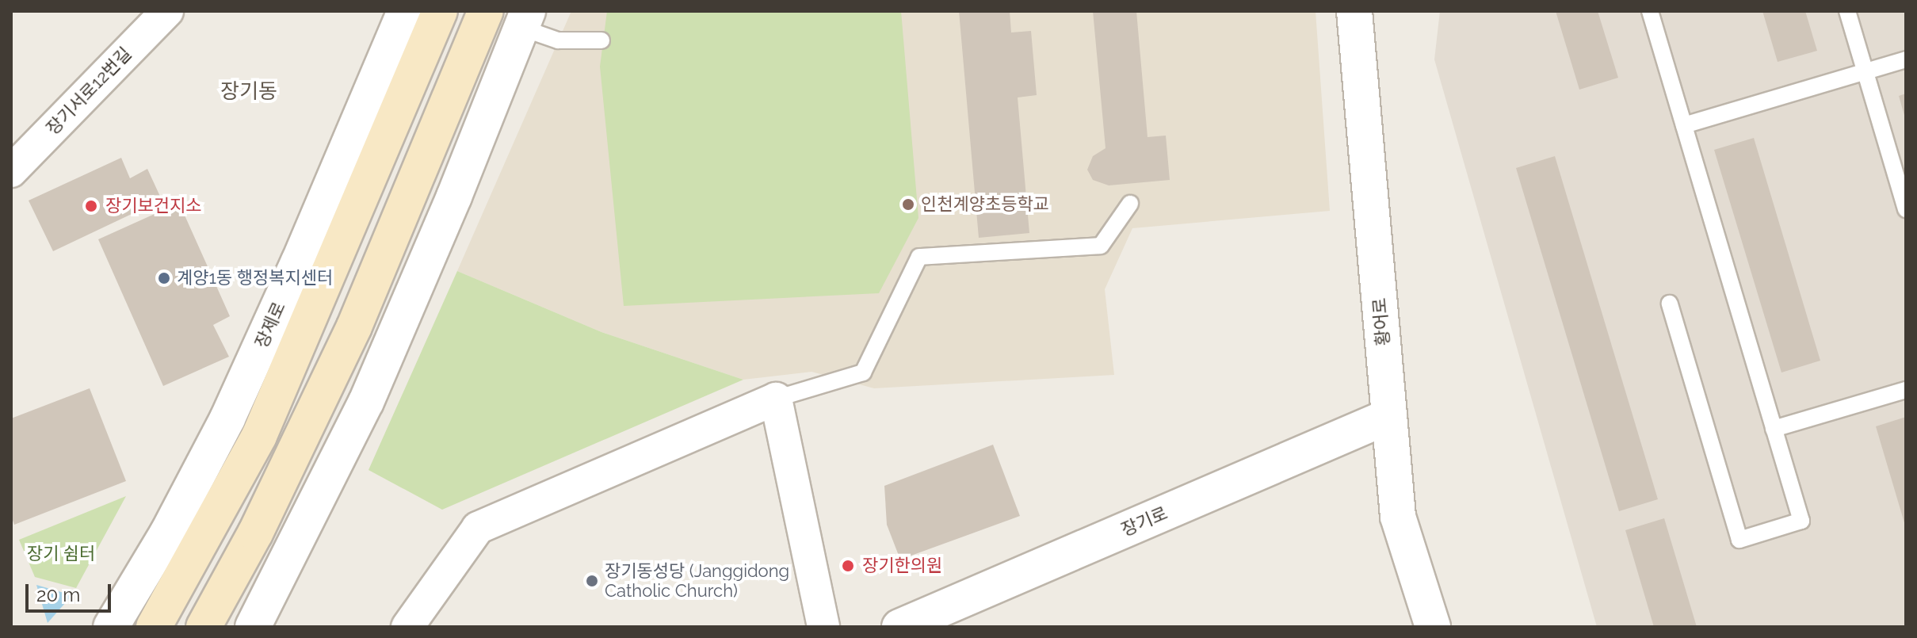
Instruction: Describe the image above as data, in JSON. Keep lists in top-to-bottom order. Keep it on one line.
{"streets":{"main road":["장제로"],"street":["장기서로12번길","황어로","장기로"]},"crossings":[["황어로","장기로"]],"districts":["장기동"],"parks":["장기 쉼터"],"places":["인천계양초등학교","장기보건지소","계양1동 행정복지센터","장기한의원","장기동성당 (Janggidong Catholic Church)"],"scale_bar":"20 m"}
